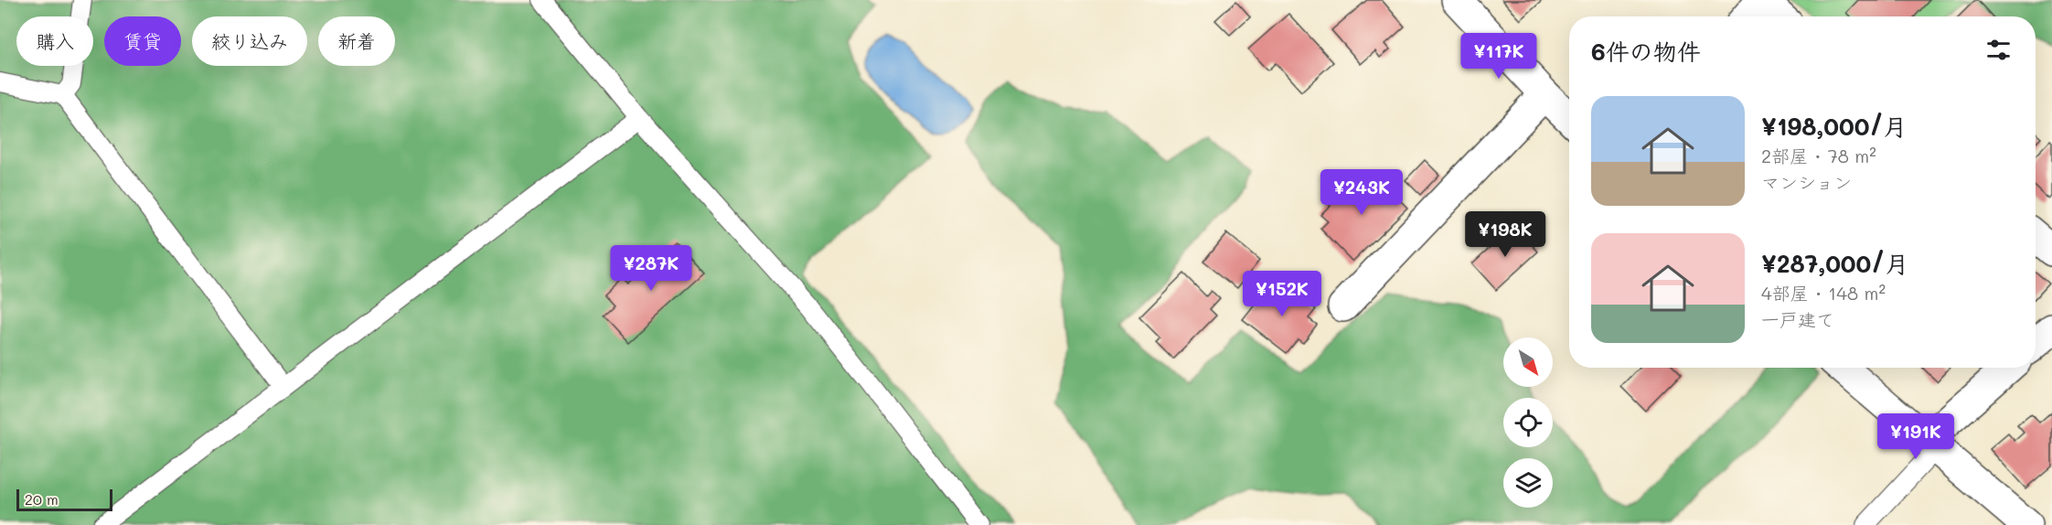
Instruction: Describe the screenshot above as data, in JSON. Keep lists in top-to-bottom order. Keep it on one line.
{"scale_bar":"20 m","north":"bottom right","page":{"chip":["購入","賃貸","絞り込み","新着"],"heading":"6件の物件","price":["¥117K","¥243K","¥198K","¥287K","¥152K","¥191K"],"list":[{"name":"¥198,000/月","note":"2部屋 · 78 m² · マンション"},{"name":"¥287,000/月","note":"4部屋 · 148 m² · 一戸建て"}],"scale":"20 m"}}
